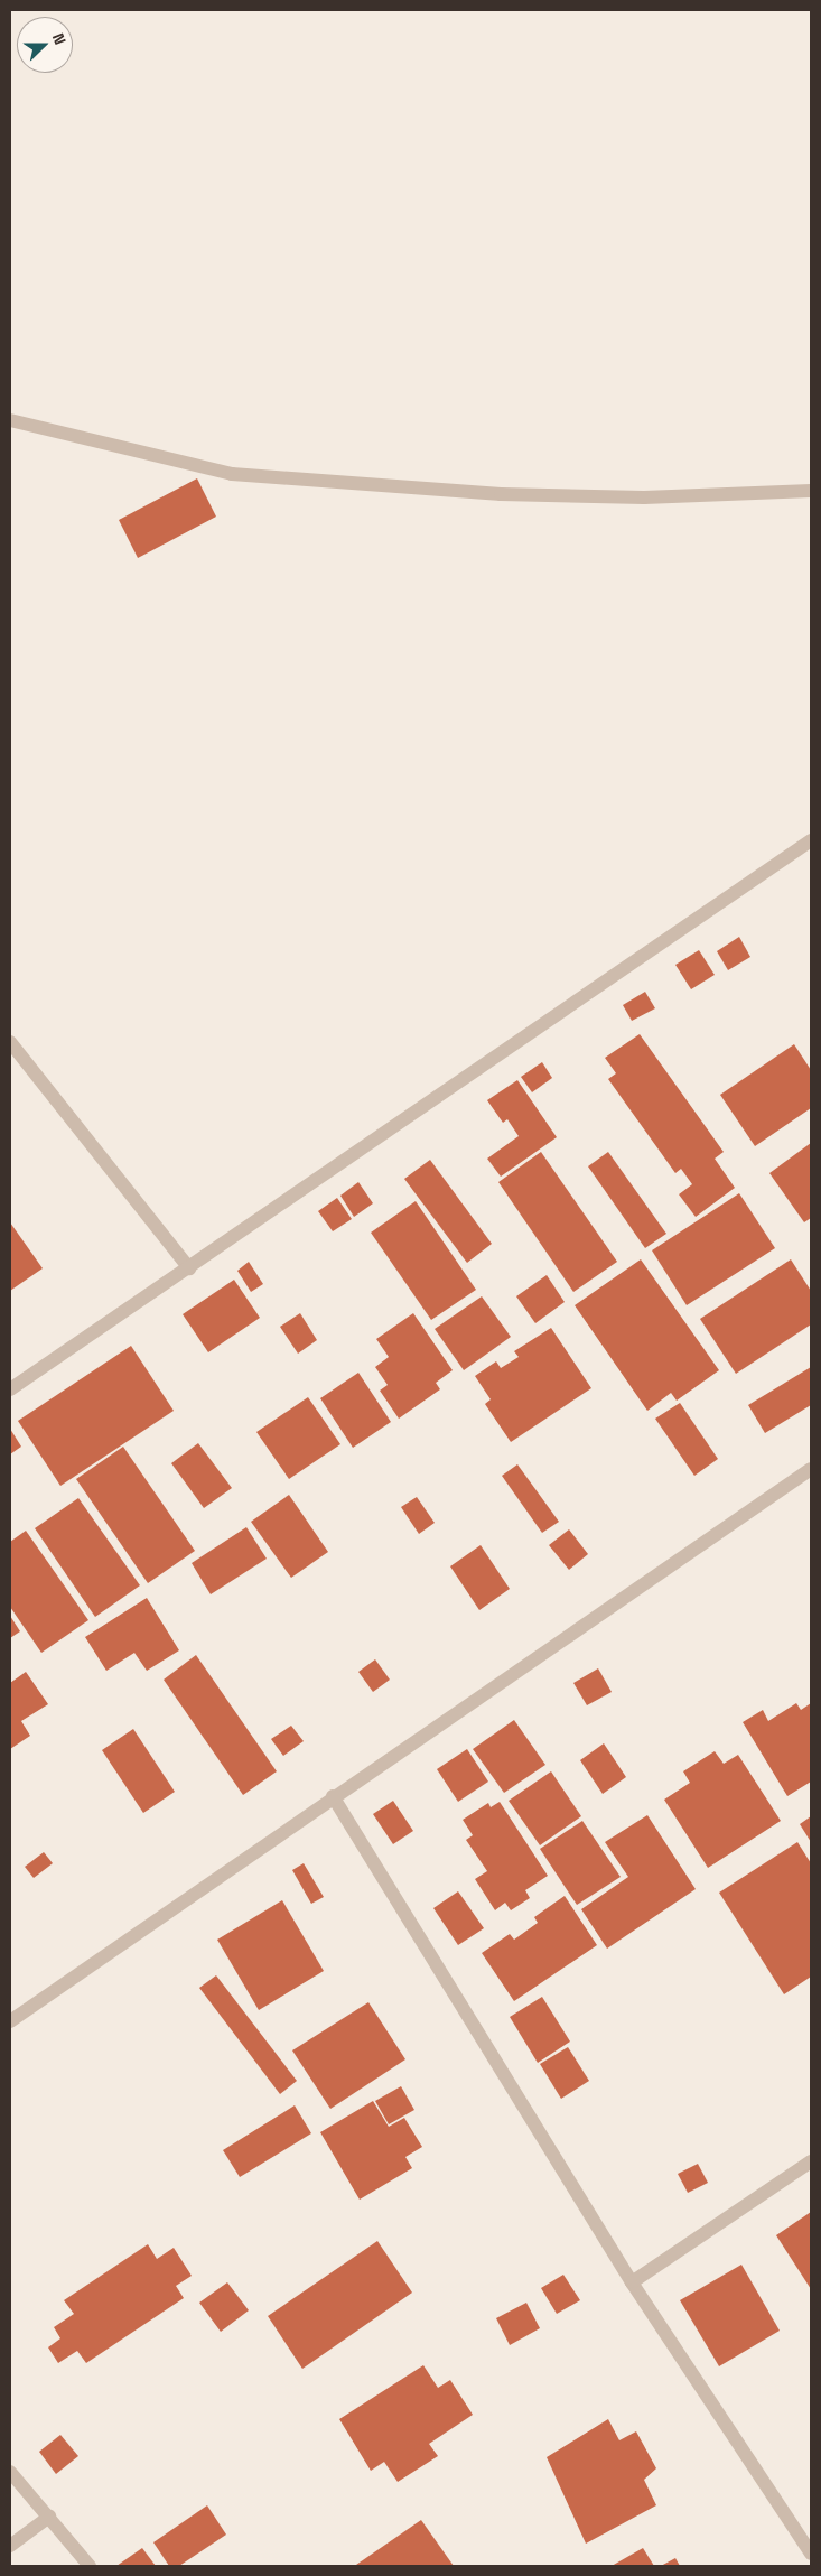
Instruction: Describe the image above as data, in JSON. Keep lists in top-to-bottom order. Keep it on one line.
{"north":"right"}
